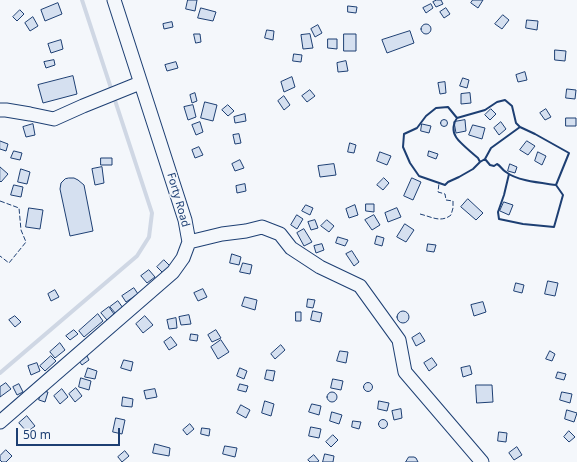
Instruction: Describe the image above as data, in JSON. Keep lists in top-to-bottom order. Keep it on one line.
{"streets":{"street":["Forty Road"]},"scale_bar":"50 m"}
